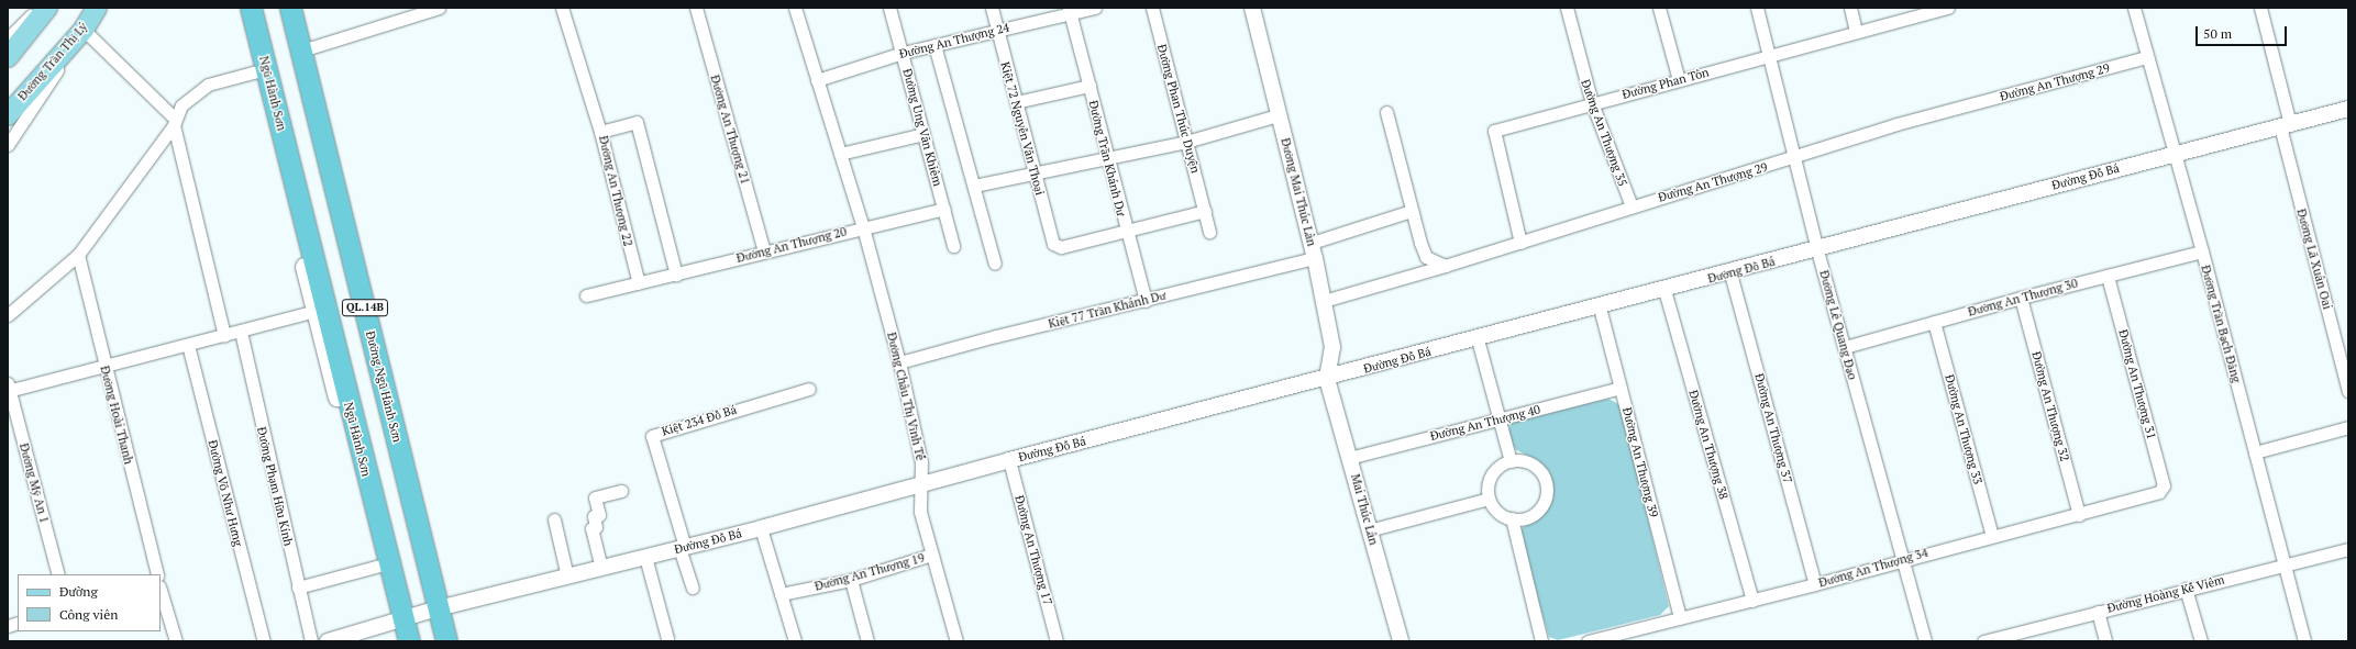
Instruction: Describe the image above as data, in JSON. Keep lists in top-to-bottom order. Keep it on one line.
{"streets":{"highway":["Ngũ Hành Sơn","QL.14B","Đường Ngũ Hành Sơn"],"main road":["Đường Trần Thị Lý"],"street":["Đường An Thượng 24","Đường An Thượng 29","Đường Phan Tôn","Đường Phan Thúc Duyện","Đường Ung Văn Khiêm","Kiệt 72 Nguyễn Văn Thoại","Đường An Thượng 21","Đường An Thượng 35","Đường Trần Khánh Dư","Đường Đỗ Bá","Đường An Thượng 22","Đường Mai Thúc Lân","Đường An Thượng 20","Đường Lã Xuân Oai","Đường An Thượng 30","Kiệt 77 Trần Khánh Dư","Đường Trần Bạch Đằng","Đường Lê Quang Đạo","Đường An Thượng 31","Đường Châu Thị Vĩnh Tế","Đường An Thượng 32","Đường Hoài Thanh","Kiệt 234 Đỗ Bá","Đường An Thượng 40","Đường An Thượng 37","Đường An Thượng 33","Đường An Thượng 38","Đường An Thượng 39","Đường Mỹ An 1","Đường Phạm Hữu Kính","Đường Võ Như Hưng","Mai Thúc Lân","Đường An Thượng 17","Đường An Thượng 34","Đường An Thượng 19","Đường Hoàng Kế Viêm"]},"crossings":[["Đường An Thượng 24","Đường Ung Văn Khiêm"],["Đường An Thượng 24","Kiệt 72 Nguyễn Văn Thoại"],["Đường An Thượng 24","Đường Trần Khánh Dư"],["Đường An Thượng 24","Đường Châu Thị Vĩnh Tế"],["Đường An Thượng 29","Đường Phan Tôn"],["Đường An Thượng 29","Đường An Thượng 35"],["Đường An Thượng 29","Đường Mai Thúc Lân"],["Đường An Thượng 29","Đường Trần Bạch Đằng"],["Đường An Thượng 29","Đường Lê Quang Đạo"],["Đường Phan Tôn","Đường An Thượng 35"],["Đường Phan Tôn","Đường Lê Quang Đạo"],["Ngũ Hành Sơn","Đường Đỗ Bá"],["Ngũ Hành Sơn","QL.14B"],["Đường Phan Thúc Duyện","Đường Trần Khánh Dư"],["Đường Ung Văn Khiêm","Đường An Thượng 20"],["Kiệt 72 Nguyễn Văn Thoại","Đường Trần Khánh Dư"],["Đường An Thượng 21","Đường An Thượng 20"],["Đường Trần Khánh Dư","Kiệt 77 Trần Khánh Dư"],["Đường Đỗ Bá","Đường Mai Thúc Lân"],["Đường Đỗ Bá","Đường Lã Xuân Oai"],["Đường Đỗ Bá","Đường Trần Bạch Đằng"],["Đường Đỗ Bá","Đường Lê Quang Đạo"],["Đường Đỗ Bá","Đường Ngũ Hành Sơn"],["Đường Đỗ Bá","Đường Châu Thị Vĩnh Tế"],["Đường Đỗ Bá","Kiệt 234 Đỗ Bá"],["Đường Đỗ Bá","Đường An Thượng 37"],["Đường Đỗ Bá","Đường An Thượng 38"],["Đường Đỗ Bá","Đường An Thượng 39"],["Đường Đỗ Bá","Mai Thúc Lân"],["Đường Đỗ Bá","Đường An Thượng 17"],["Đường An Thượng 22","Đường An Thượng 20"],["Đường Mai Thúc Lân","Kiệt 77 Trần Khánh Dư"],["Đường Mai Thúc Lân","Mai Thúc Lân"],["Đường An Thượng 20","Đường Châu Thị Vĩnh Tế"],["Đường An Thượng 30","Đường Trần Bạch Đằng"],["Đường An Thượng 30","Đường Lê Quang Đạo"],["Đường An Thượng 30","Đường An Thượng 31"],["Đường An Thượng 30","Đường An Thượng 32"],["Đường An Thượng 30","Đường An Thượng 33"],["Kiệt 77 Trần Khánh Dư","Đường Châu Thị Vĩnh Tế"],["Đường Trần Bạch Đằng","Đường Hoàng Kế Viêm"],["Đường Lê Quang Đạo","Đường An Thượng 34"],["Đường An Thượng 31","Đường An Thượng 34"],["Đường Châu Thị Vĩnh Tế","Đường An Thượng 19"],["Đường An Thượng 32","Đường An Thượng 34"],["Đường An Thượng 40","Đường An Thượng 39"],["Đường An Thượng 40","Mai Thúc Lân"],["Đường An Thượng 37","Đường An Thượng 34"],["Đường An Thượng 33","Đường An Thượng 34"],["Đường An Thượng 38","Đường An Thượng 34"],["Đường An Thượng 39","Đường An Thượng 34"]],"legend":["Đường","Công viên"],"scale_bar":"50 m"}
